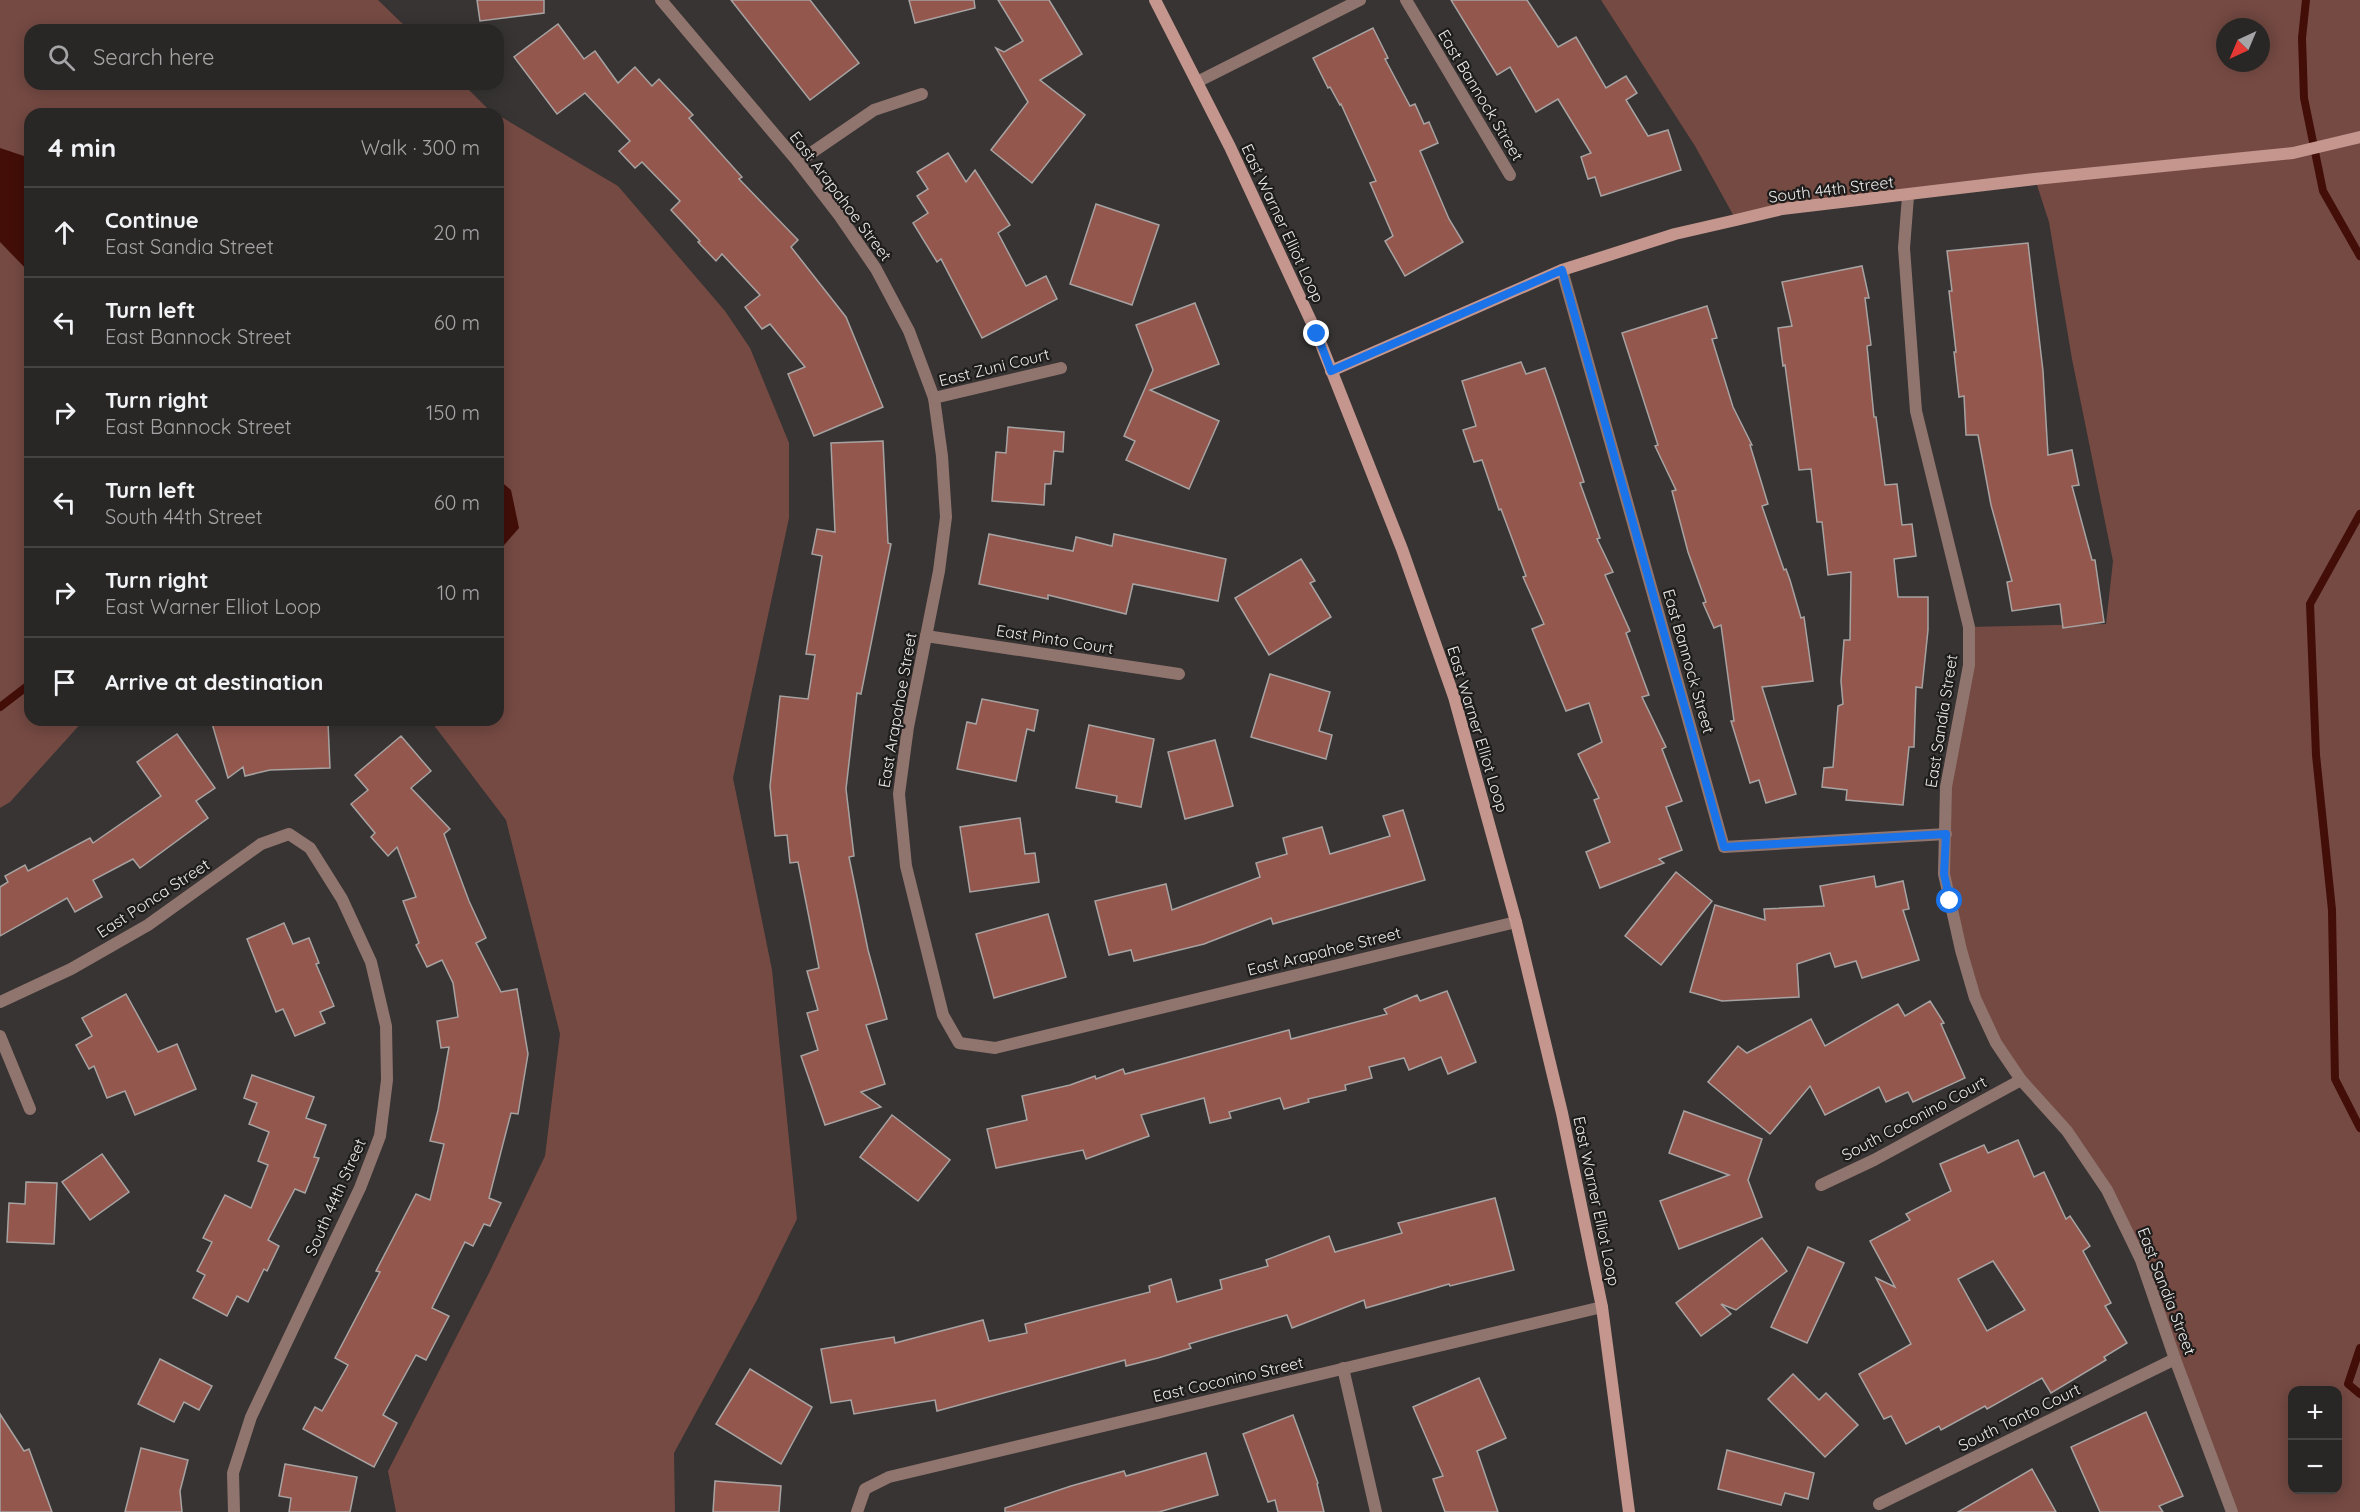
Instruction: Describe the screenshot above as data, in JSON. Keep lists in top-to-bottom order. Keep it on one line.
{"streets":{"main road":["South 44th Street","East Warner Elliot Loop"],"street":["East Bannock Street","East Arapahoe Street","East Zuni Court","East Pinto Court","East Sandia Street","East Ponca Street","South Coconino Court","East Coconino Street","South Tonto Court"]},"crossings":[["East Bannock Street","South 44th Street"],["East Bannock Street","East Sandia Street"],["South 44th Street","East Warner Elliot Loop"],["South 44th Street","East Sandia Street"],["South 44th Street","East Ponca Street"],["East Arapahoe Street","East Warner Elliot Loop"],["East Arapahoe Street","East Zuni Court"],["East Arapahoe Street","East Pinto Court"],["East Warner Elliot Loop","East Coconino Street"],["East Sandia Street","South Coconino Court"],["East Sandia Street","South Tonto Court"]],"north":"bottom left","page":{"search":"Search here","heading":["4 min","Walk · 300 m"],"list":[["Continue","East Sandia Street","20 m"],["Turn left","East Bannock Street","60 m"],["Turn right","East Bannock Street","150 m"],["Turn left","South 44th Street","60 m"],["Turn right","East Warner Elliot Loop","10 m"],"Arrive at destination"],"map_buttons":["+","−"]}}
